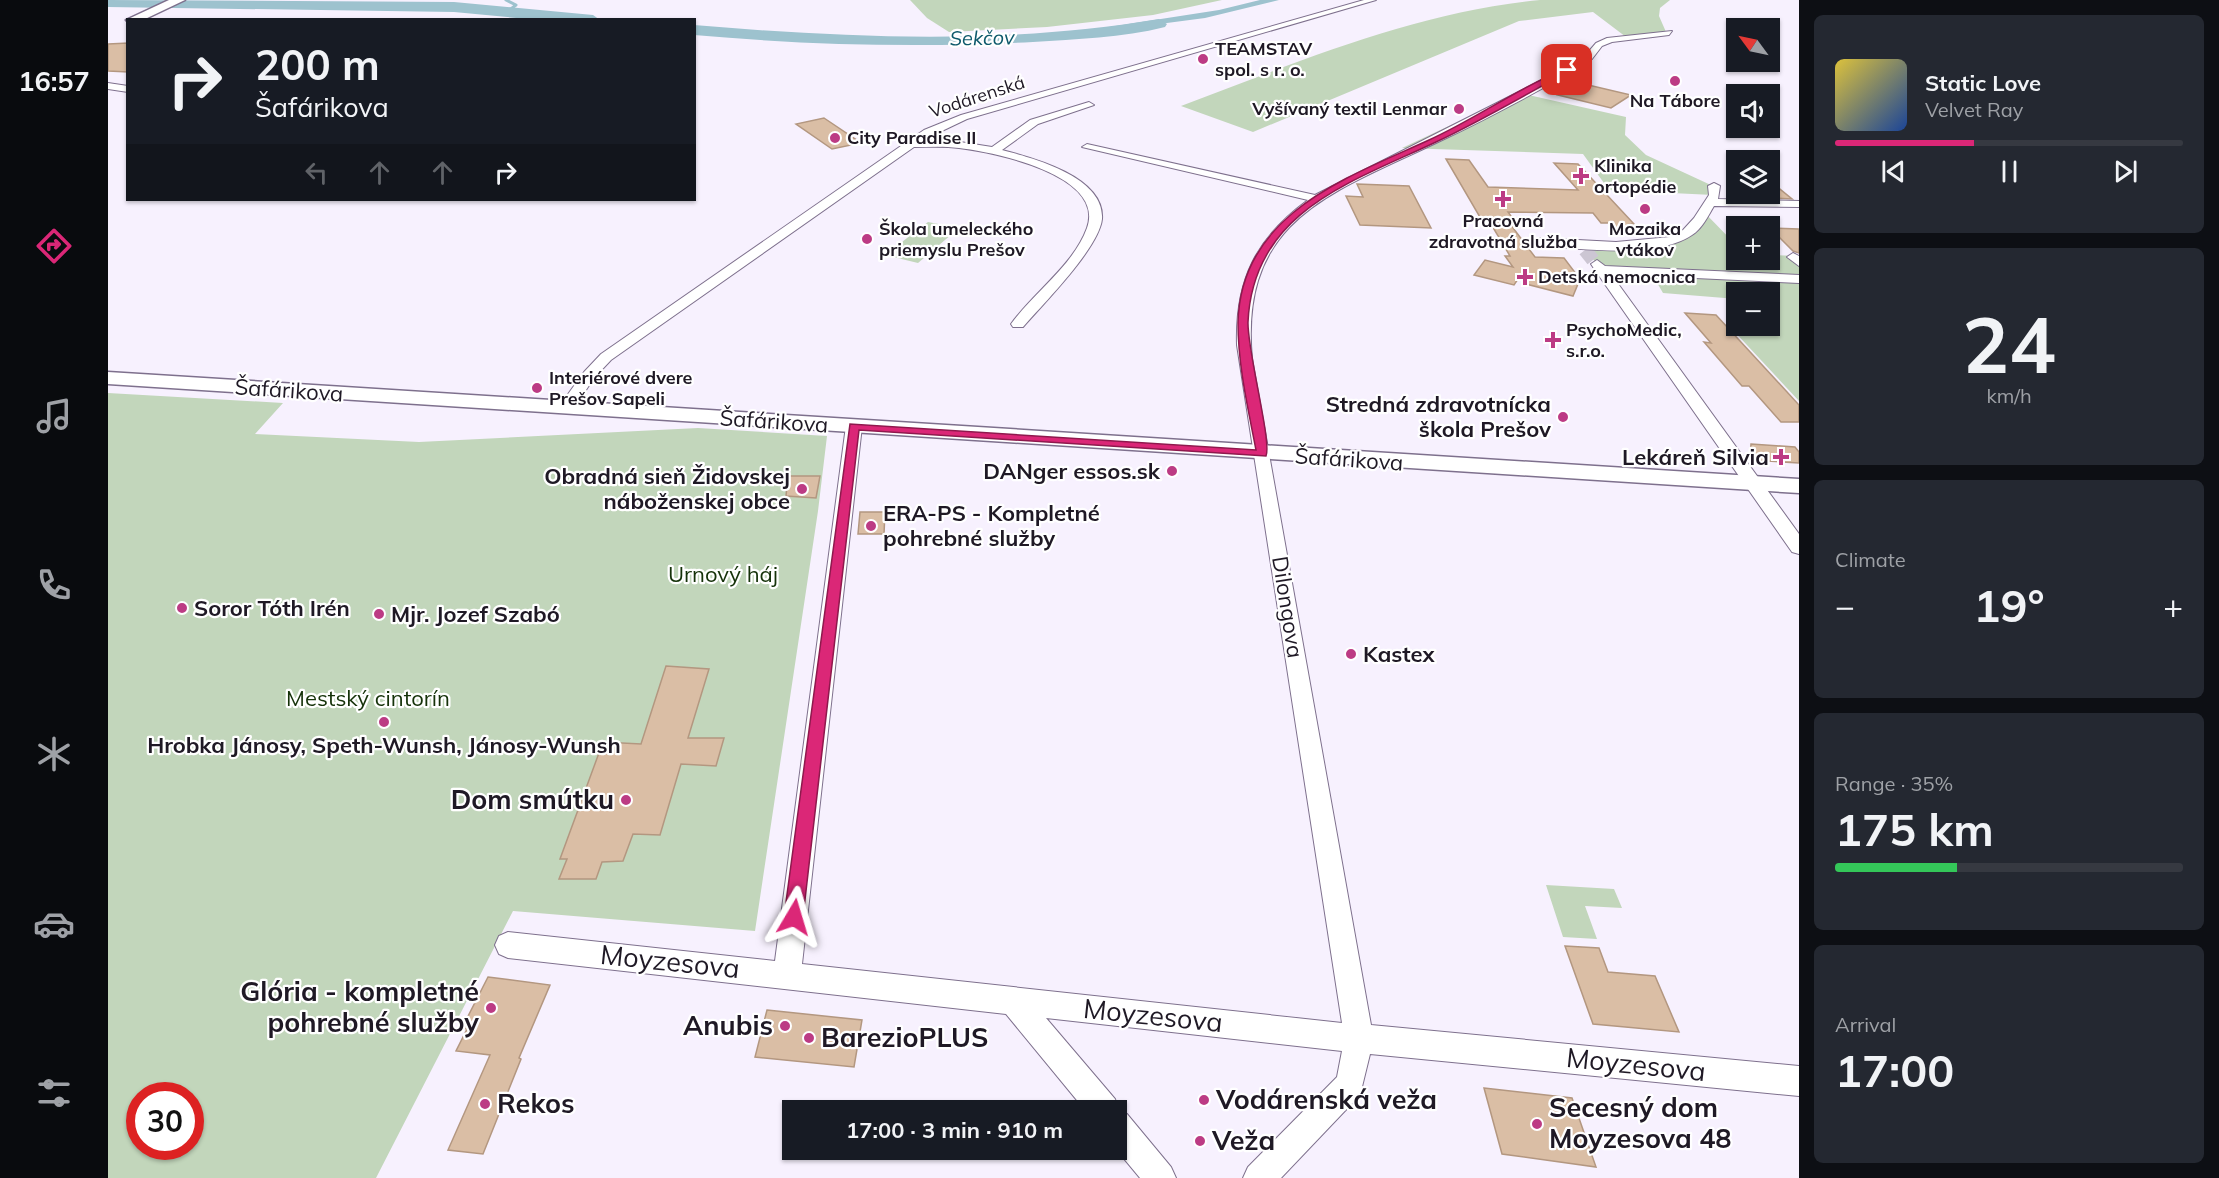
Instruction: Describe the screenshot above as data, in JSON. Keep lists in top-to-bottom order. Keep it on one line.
{"streets":{"street":["Vodárenská","Šafárikova","Dilongova","Moyzesova"]},"crossings":[["Vodárenská","Šafárikova"],["Šafárikova","Dilongova"],["Dilongova","Moyzesova"]],"water":["Sekčov"],"parks":["Urnový háj","Mestský cintorín"],"places":{"other":["TEAMSTAV spol. s r. o.","Na Tábore","Vyšívaný textil Lenmar","City Paradise II","Mozaika vtákov","Škola umeleckého priemyslu Prešov","Interiérové dvere Prešov Sapeli","Stredná zdravotnícka škola Prešov","DANger essos.sk","Obradná sieň Židovskej náboženskej obce","ERA-PS - Kompletné pohrebné služby","Soror Tóth Irén","Mjr. Jozef Szabó","Kastex","Hrobka Jánosy, Speth-Wunsh, Jánosy-Wunsh","Dom smútku","Glória - kompletné pohrebné služby","Anubis","BarezioPLUS","Vodárenská veža","Rekos","Secesný dom Moyzesova 48","Veža"],"health":["Klinika ortopédie","Pracovná zdravotná služba","Detská nemocnica","PsychoMedic, s.r.o.","Lekáreň Silvia"]},"north":"top left","page":{"tabs":"16:57","map_buttons":["+","−"],"turn":["200 m","Šafárikova"],"song":["Static Love","Velvet Ray"],"tile":[["24","km/h"],"Climate",["Range · 35%","175 km"],["Arrival","17:00"]],"heat":["−","19°","+"],"limit":"30","trip":"17:00 · 3 min · 910 m"}}
